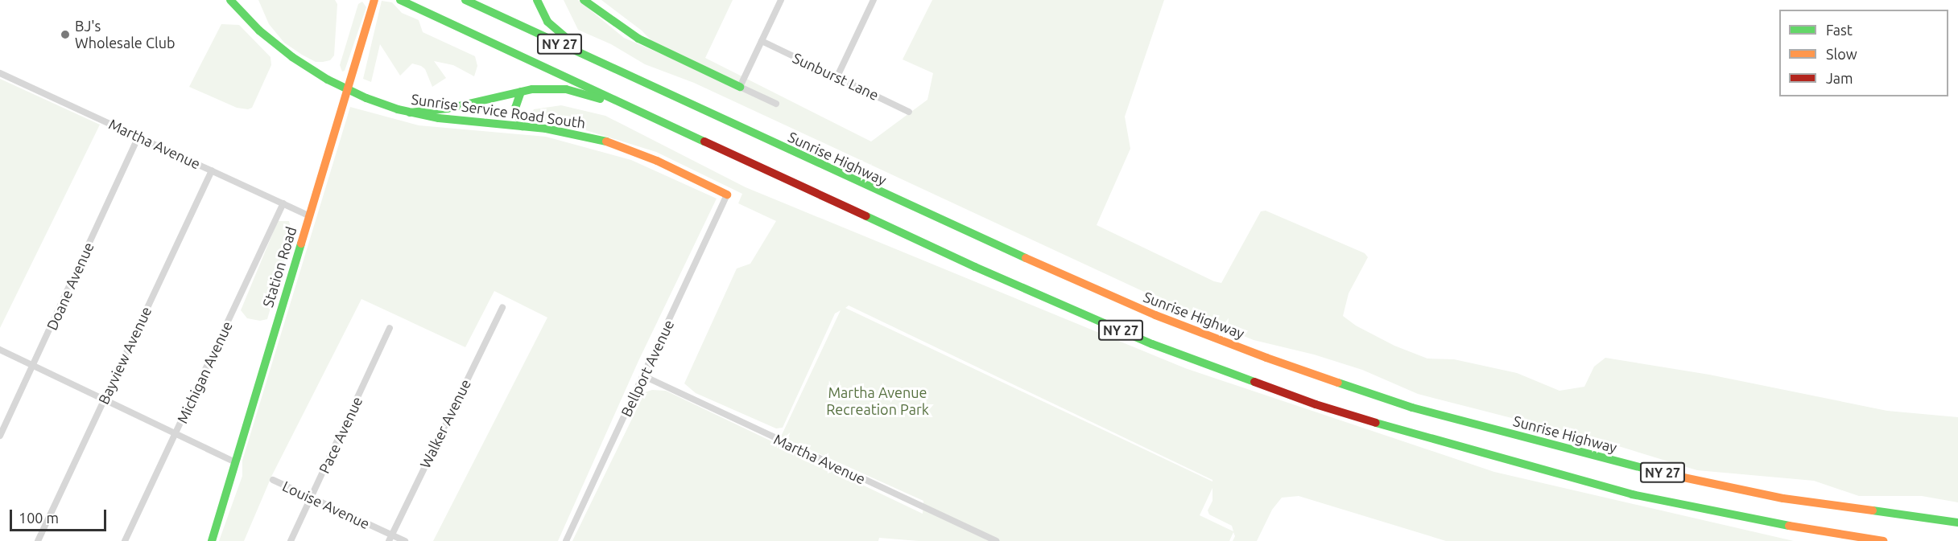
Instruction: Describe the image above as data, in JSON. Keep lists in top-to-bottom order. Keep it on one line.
{"streets":{"main road":["NY 27","Sunrise Service Road South","Sunrise Highway","Station Road"],"street":["Sunburst Lane","Martha Avenue","Doane Avenue","Bayview Avenue","Bellport Avenue","Michigan Avenue","Walker Avenue","Pace Avenue","Louise Avenue"]},"crossings":[["Sunrise Service Road South","Station Road"],["Sunrise Service Road South","Bellport Avenue"],["Martha Avenue","Station Road"],["Martha Avenue","Doane Avenue"],["Martha Avenue","Bayview Avenue"],["Martha Avenue","Bellport Avenue"],["Martha Avenue","Michigan Avenue"],["Walker Avenue","Louise Avenue"],["Pace Avenue","Louise Avenue"]],"parks":["Martha Avenue Recreation Park"],"places":["BJ's Wholesale Club"],"legend":["Fast","Slow","Jam"],"scale_bar":"100 m"}
